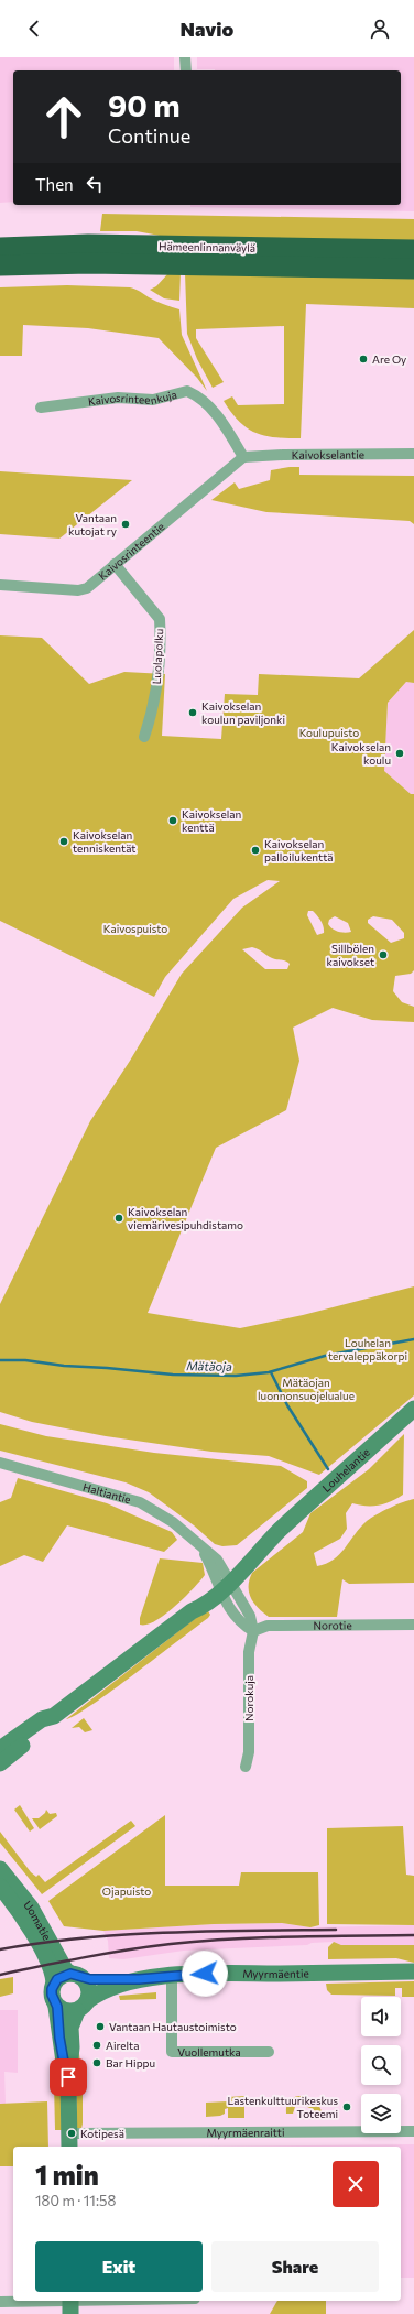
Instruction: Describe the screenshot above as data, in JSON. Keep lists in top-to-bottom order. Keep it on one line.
{"streets":{"highway":["Hämeenlinnanväylä"],"street":["Kaivosrinteenkuja","Kaivokselantie","Kaivosrinteentie","Luolapolku","Louhelantie","Haltiantie","Norotie","Norokuja","Uomatie","Myyrmäentie","Vuollemutka","Myyrmäenraitti"]},"crossings":[["Kaivosrinteenkuja","Kaivokselantie"],["Kaivosrinteenkuja","Kaivosrinteentie"],["Kaivokselantie","Kaivosrinteentie"],["Kaivosrinteentie","Luolapolku"],["Louhelantie","Haltiantie"],["Norotie","Norokuja"],["Uomatie","Myyrmäentie"],["Myyrmäentie","Vuollemutka"]],"water":["Mätäoja"],"parks":["Koulupuisto","Kaivospuisto","Louhelan tervaleppäkorpi","Mätäojan luonnonsuojelualue","Ojapuisto"],"places":["Are Oy","Vantaan kutojat ry","Kaivokselan koulun paviljonki","Kaivokselan koulu","Kaivokselan kenttä","Kaivokselan tenniskentät","Kaivokselan palloilukenttä","Sillbölen kaivokset","Kaivokselan viemärivesipuhdistamo","Vantaan Hautaustoimisto","Airelta","Bar Hippu","Lastenkulttuurikeskus Toteemi","Kotipesä"],"page":{"header":"Navio","turn":["90 m","Continue"],"then":"Then","heading":["1 min","180 m · 11:58"],"buttons":["Exit","Share"]}}
